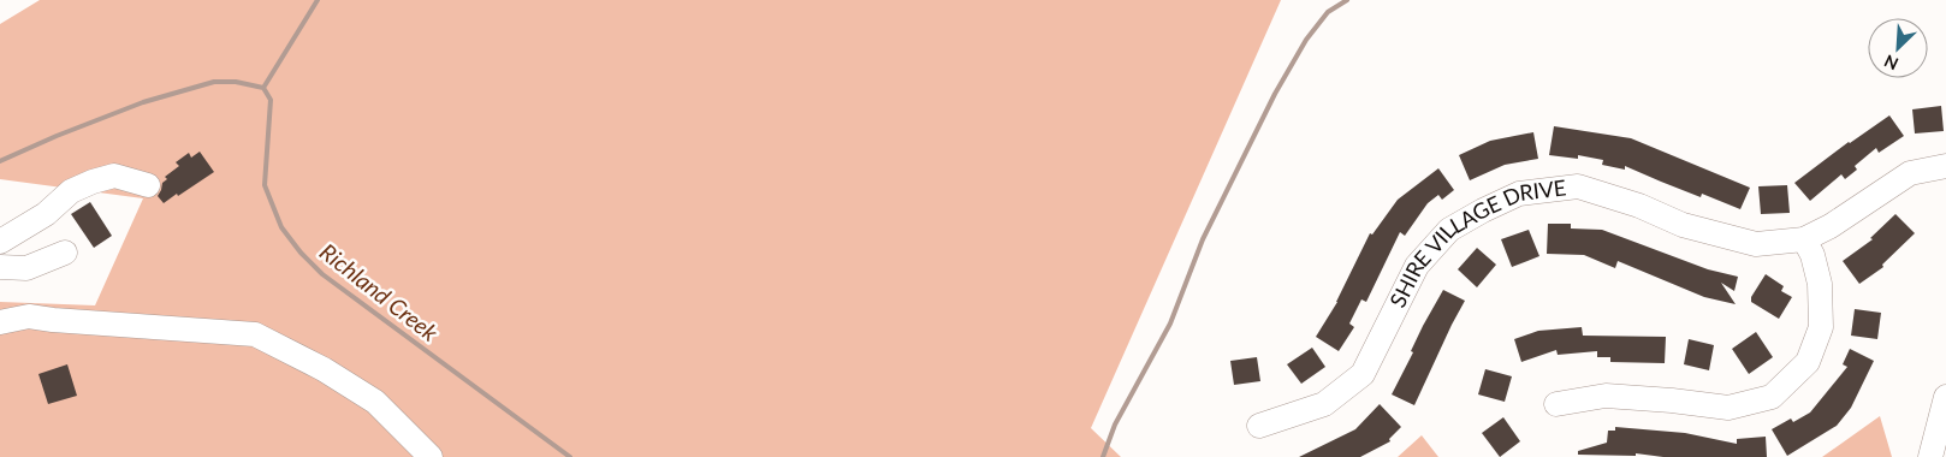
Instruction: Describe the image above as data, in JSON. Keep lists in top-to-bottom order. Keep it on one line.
{"streets":{"street":["SHIRE VILLAGE DRIVE"]},"water":["Richland Creek"],"north":"bottom left"}
